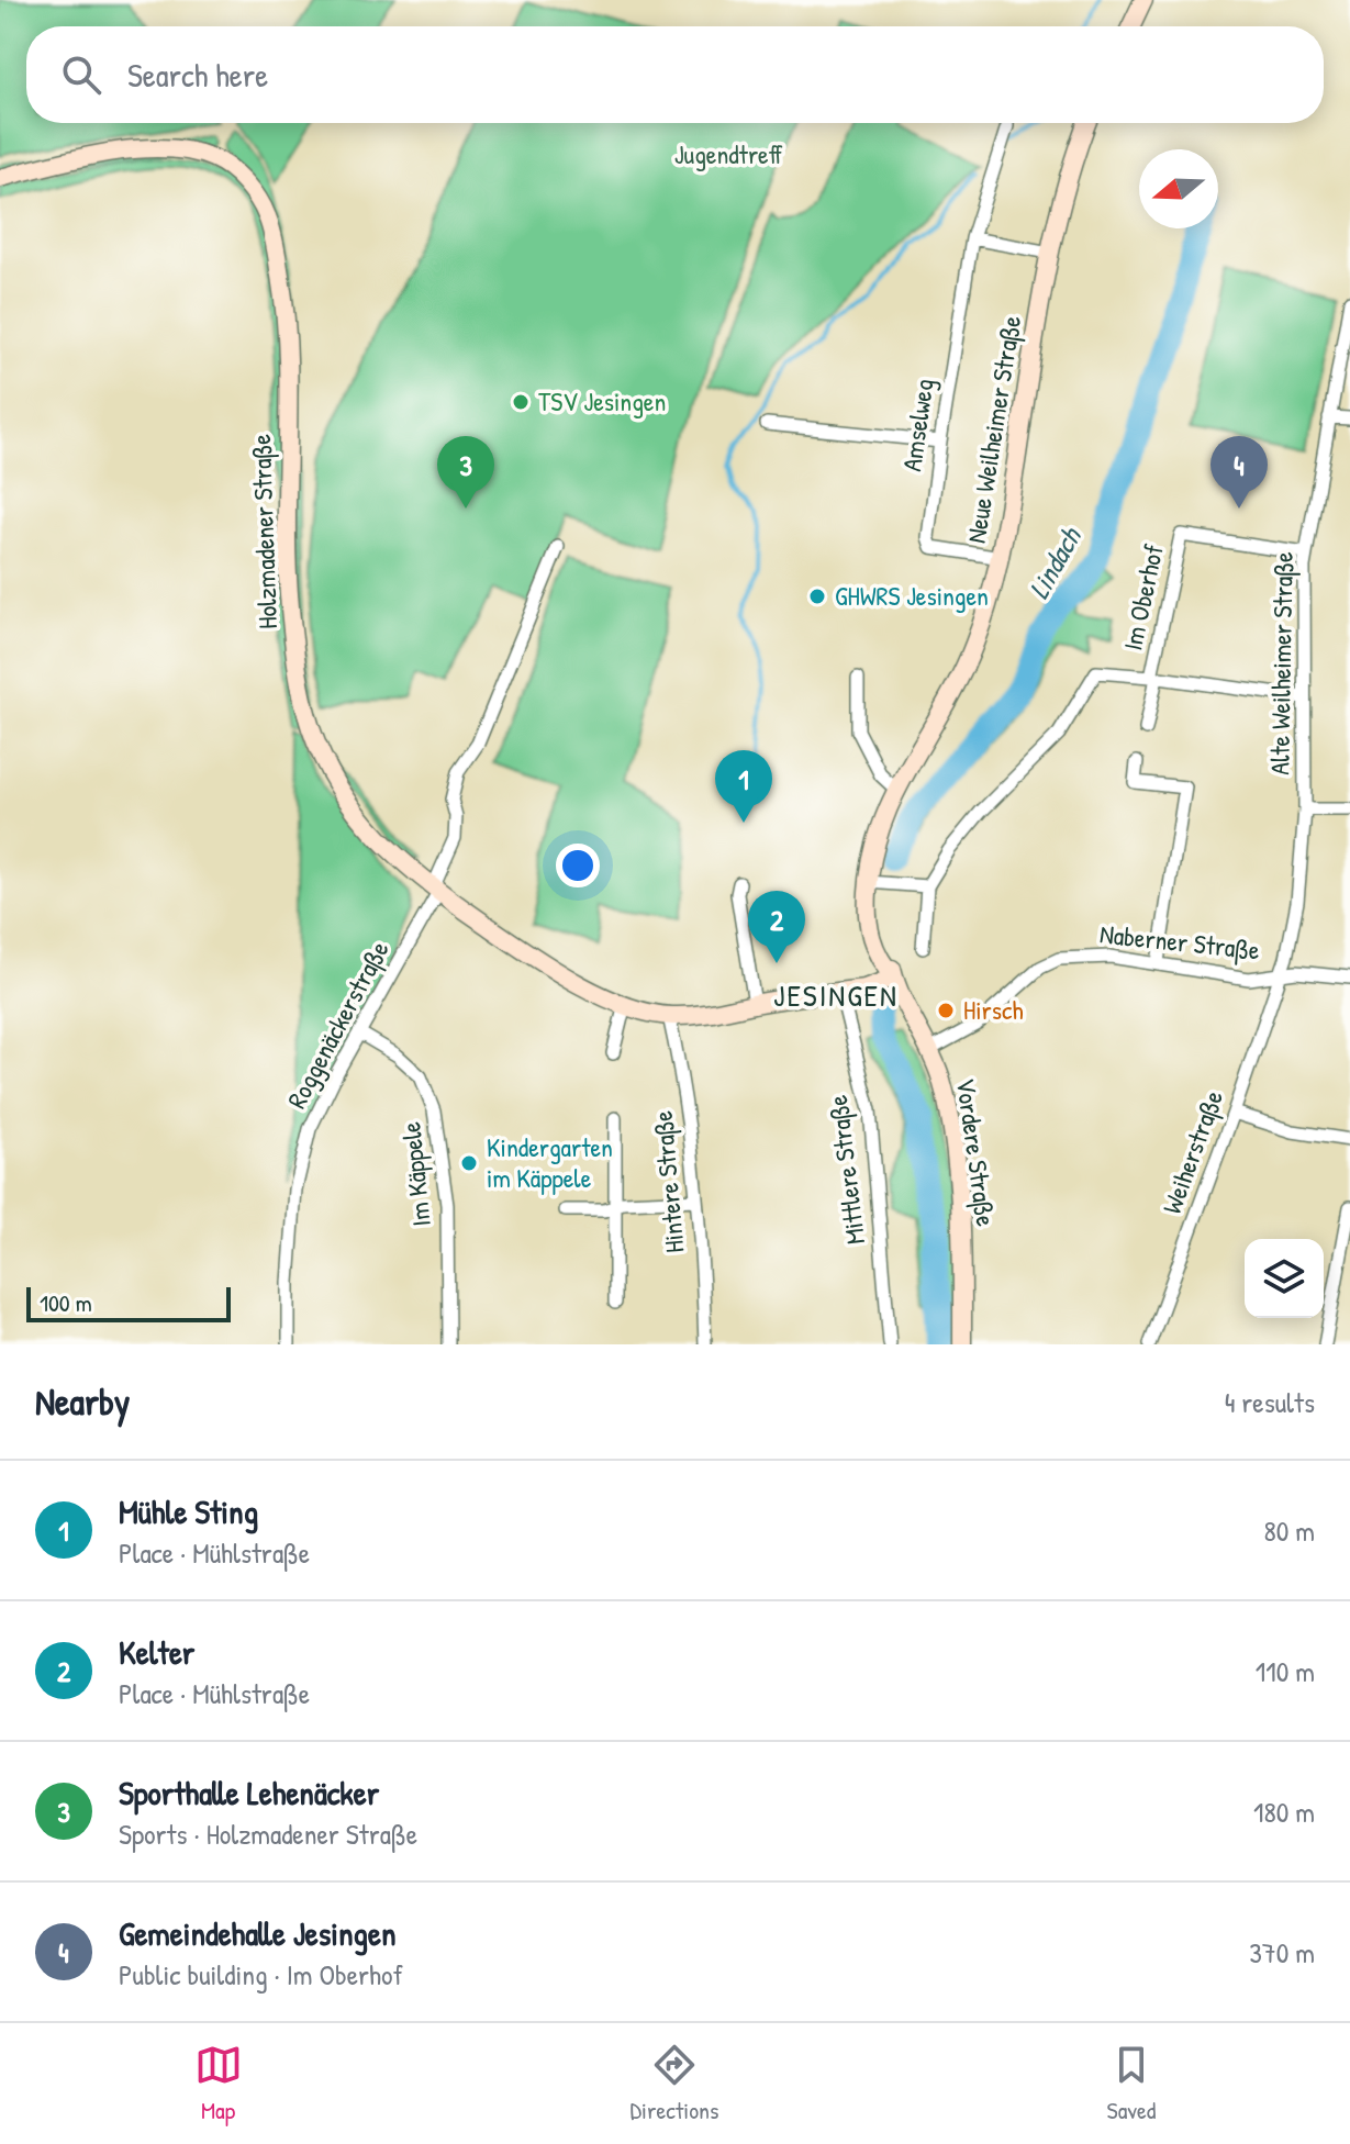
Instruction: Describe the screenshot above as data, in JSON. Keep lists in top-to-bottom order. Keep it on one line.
{"streets":{"street":["Amselweg","Neue Weilheimer Straße","Holzmadener Straße","Im Oberhof","Alte Weilheimer Straße","Naberner Straße","Roggenäckerstraße","Vordere Straße","Weiherstraße","Mittlere Straße","Im Käppele","Hintere Straße"]},"crossings":[["Amselweg","Neue Weilheimer Straße"],["Neue Weilheimer Straße","Vordere Straße"],["Holzmadener Straße","Roggenäckerstraße"],["Holzmadener Straße","Hintere Straße"],["Im Oberhof","Alte Weilheimer Straße"],["Alte Weilheimer Straße","Naberner Straße"],["Alte Weilheimer Straße","Weiherstraße"],["Naberner Straße","Vordere Straße"],["Naberner Straße","Weiherstraße"],["Roggenäckerstraße","Im Käppele"]],"districts":["JESINGEN"],"water":["Lindach"],"parks":["Jugendtreff"],"places":["TSV Jesingen","GHWRS Jesingen","Hirsch","Kindergarten im Käppele"],"scale_bar":"100 m","north":"left","page":{"search":"Search here","pins":["3","4","1","2"],"scale":"100 m","heading":["Nearby","4 results"],"list":[{"mark":"1","name":"Mühle Sting","note":"Place · Mühlstraße","value":"80 m"},{"mark":"2","name":"Kelter","note":"Place · Mühlstraße","value":"110 m"},{"mark":"3","name":"Sporthalle Lehenäcker","note":"Sports · Holzmadener Straße","value":"180 m"},{"mark":"4","name":"Gemeindehalle Jesingen","note":"Public building · Im Oberhof","value":"370 m"}],"nav":["Map","Directions","Saved"]}}
